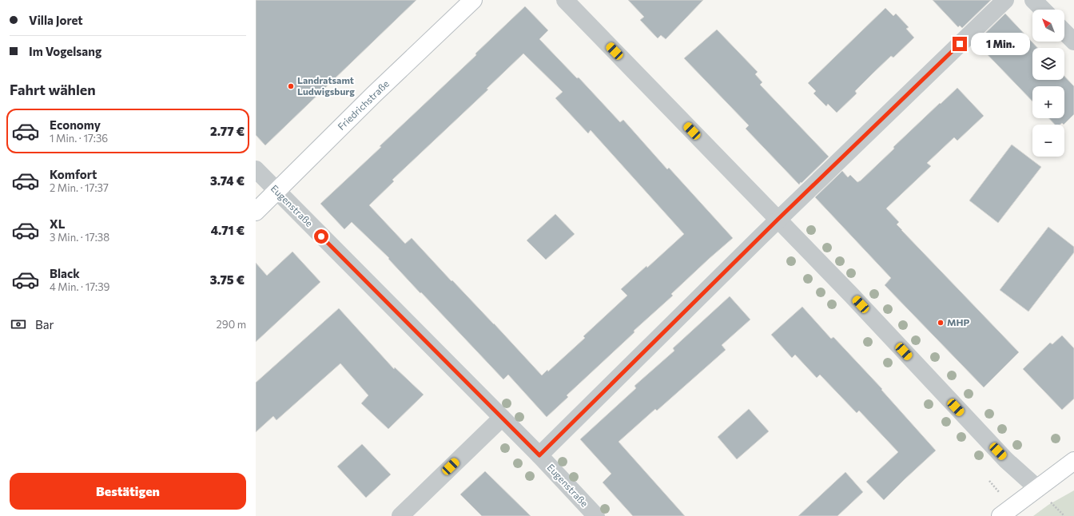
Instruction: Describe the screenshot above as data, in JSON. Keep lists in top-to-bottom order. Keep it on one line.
{"streets":{"main road":["Friedrichstraße"],"street":["Eugenstraße"]},"crossings":[["Friedrichstraße","Eugenstraße"]],"places":["Landratsamt Ludwigsburg","MHP"],"north":"top left","page":{"banner":["Villa Joret","Im Vogelsang"],"map_buttons":["+","−"],"bubble":"1 Min.","heading":"Fahrt wählen","list":[{"name":"Economy","note":"1 Min. · 17:36","value":"2.77 €"},{"name":"Komfort","note":"2 Min. · 17:37","value":"3.74 €"},{"name":"XL","note":"3 Min. · 17:38","value":"4.71 €"},{"name":"Black","note":"4 Min. · 17:39","value":"3.75 €"}],"pay":["Bar","290 m"],"buttons":"Bestätigen"}}
